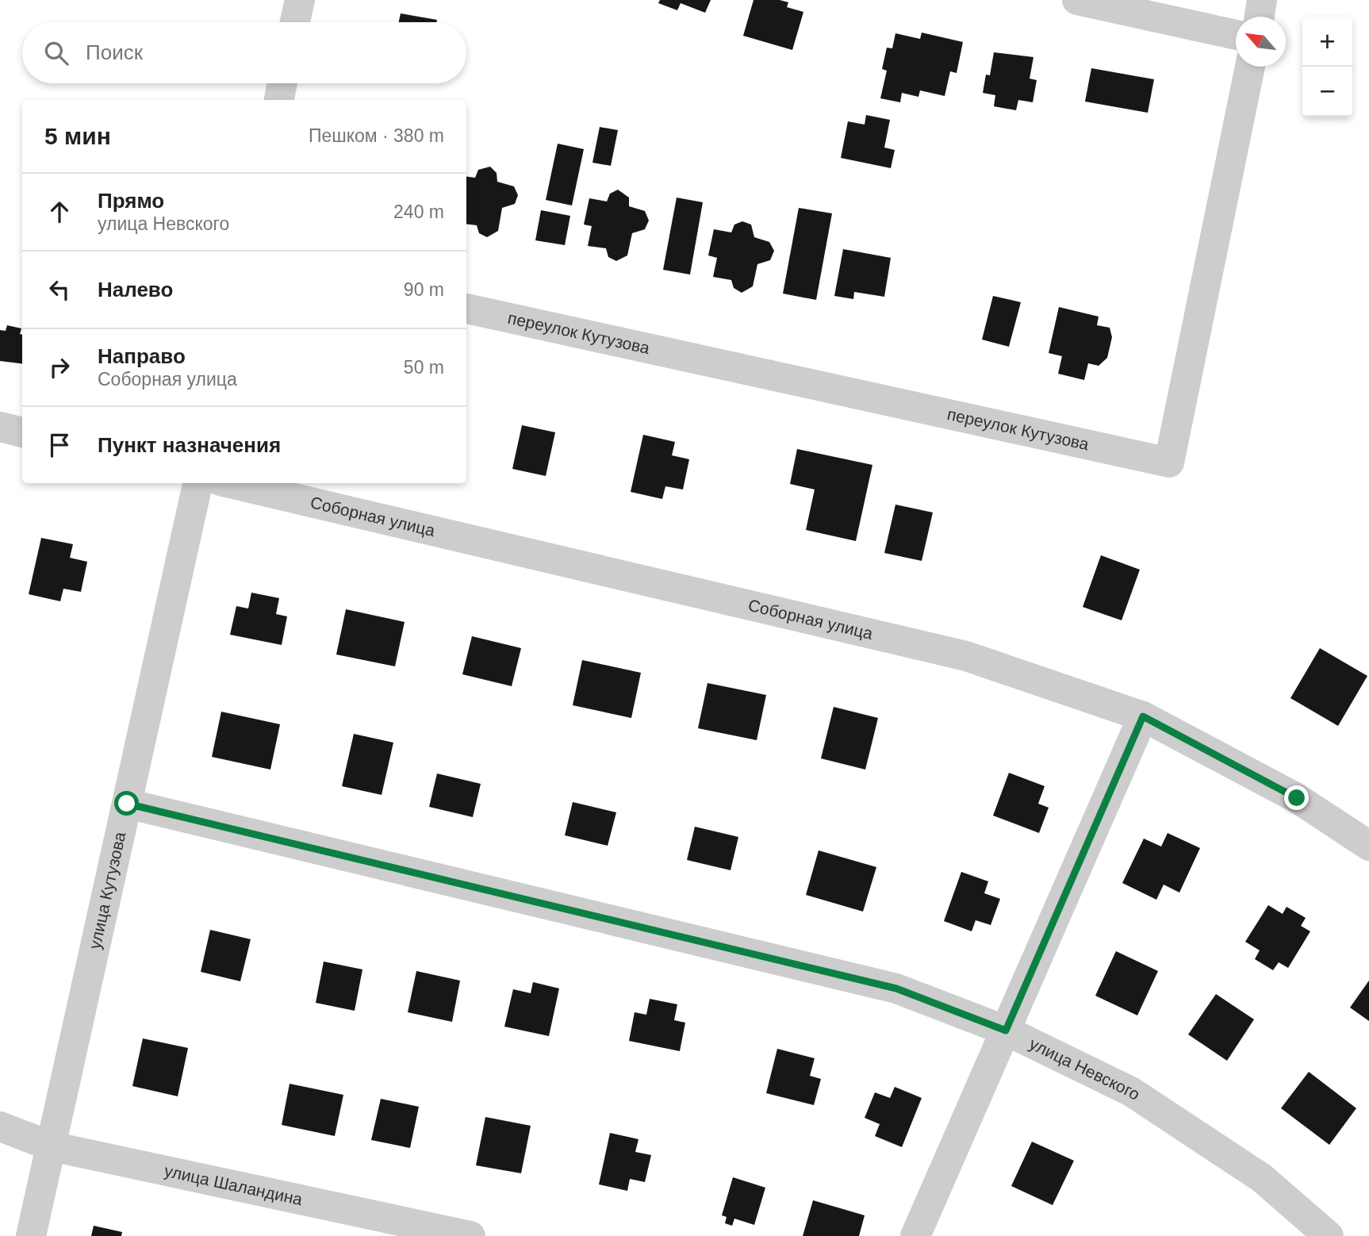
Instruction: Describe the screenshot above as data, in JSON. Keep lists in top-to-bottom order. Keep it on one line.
{"streets":{"street":["переулок Кутузова","Соборная улица","улица Кутузова","улица Невского","улица Шаландина"]},"crossings":[["улица Кутузова","улица Невского"],["улица Кутузова","улица Шаландина"]],"north":"top left","page":{"map_buttons":["+","−"],"search":"Поиск","heading":["5 мин","Пешком · 380 m"],"list":[["Прямо","улица Невского","240 m"],["Налево","90 m"],["Направо","Соборная улица","50 m"],"Пункт назначения"]}}
